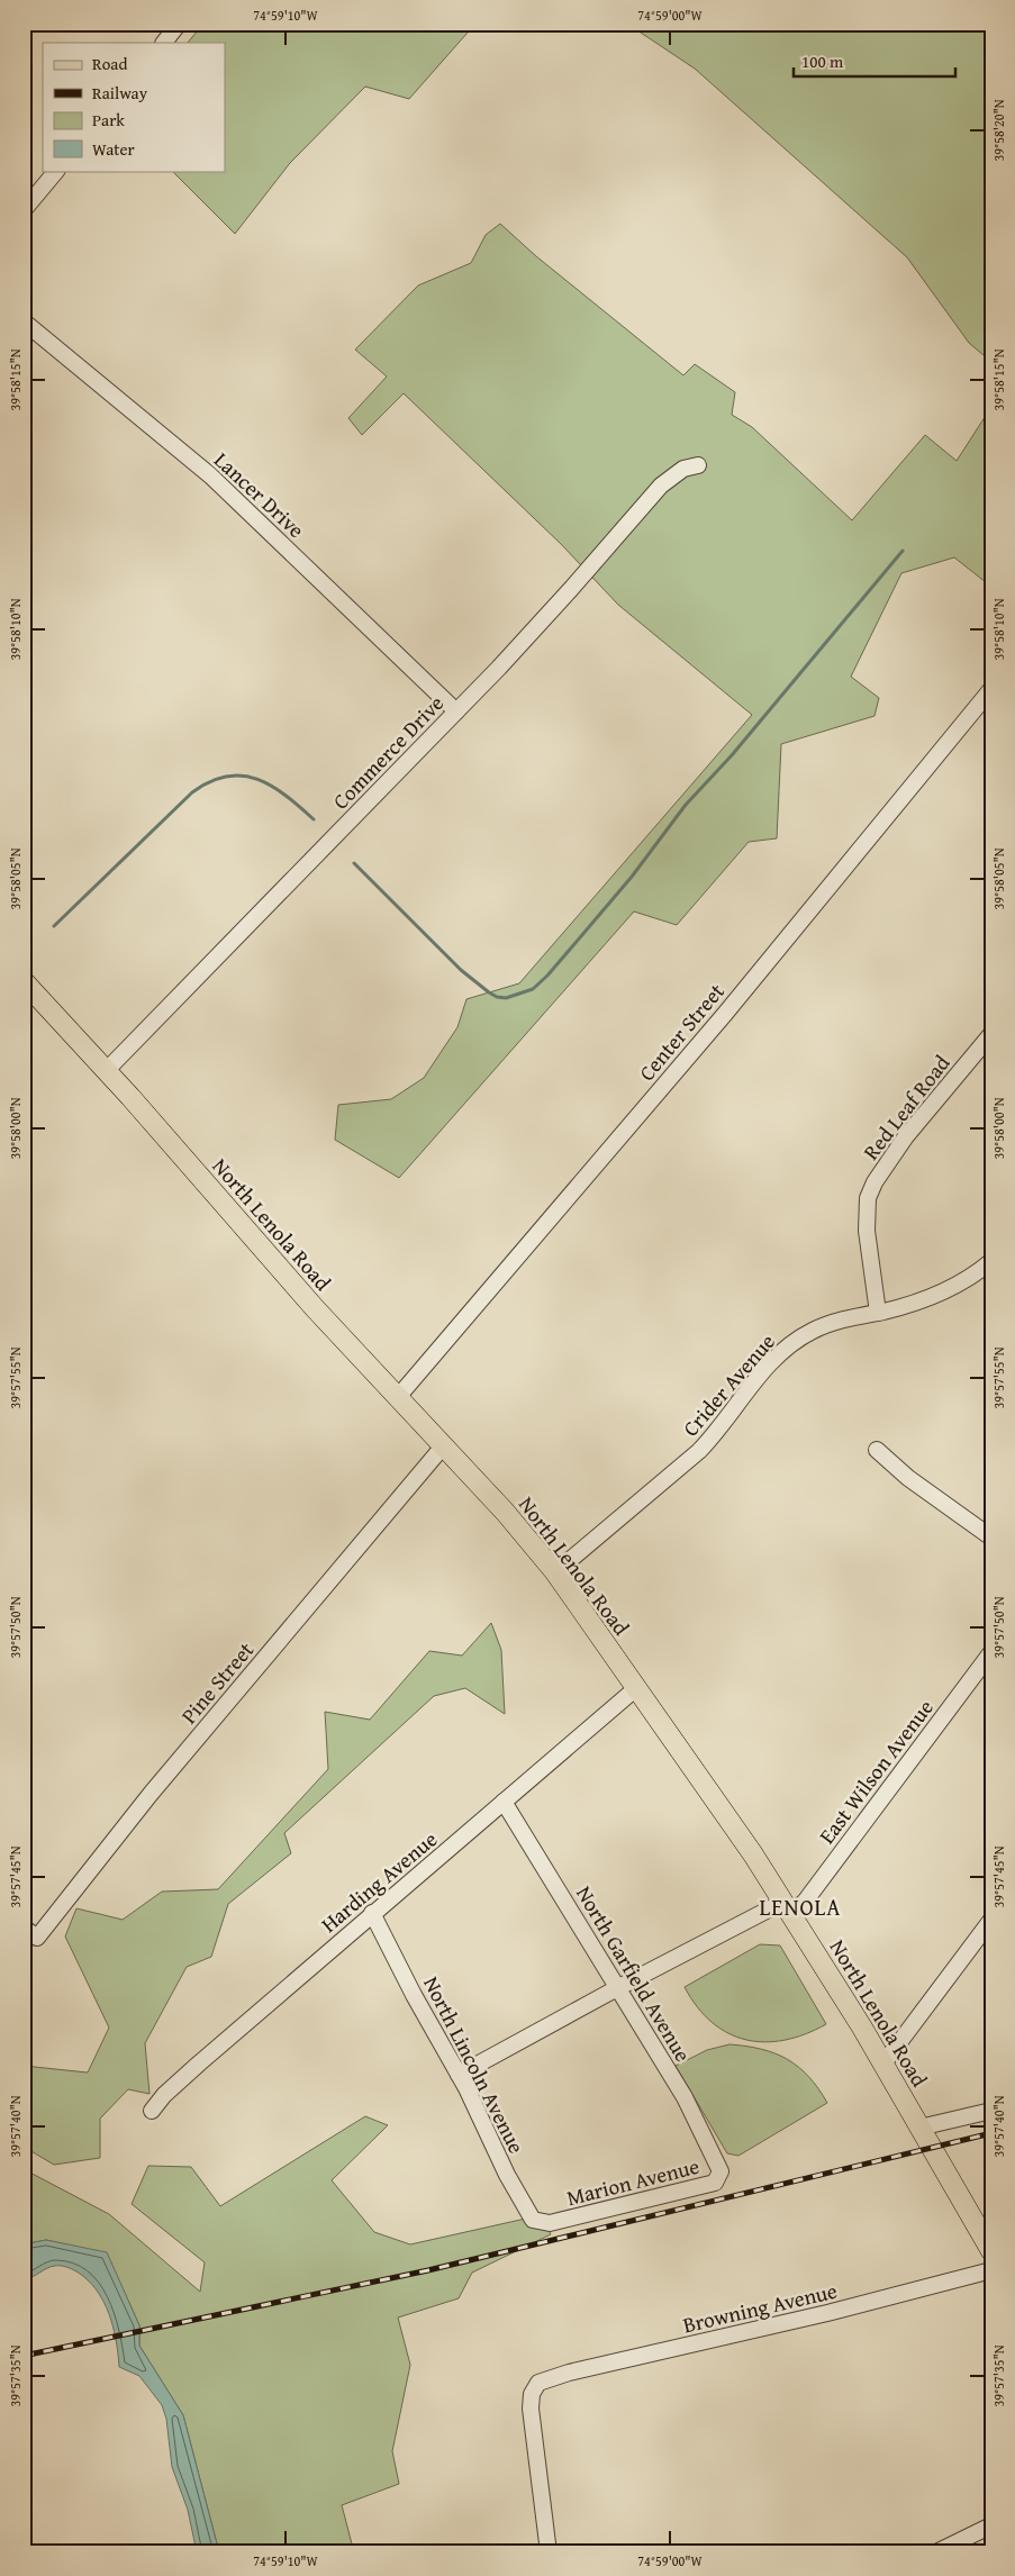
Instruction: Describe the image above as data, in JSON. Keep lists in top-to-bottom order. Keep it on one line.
{"streets":{"main road":["North Lenola Road"],"street":["Lancer Drive","Commerce Drive","Center Street","Red Leaf Road","Crider Avenue","Pine Street","East Wilson Avenue","Harding Avenue","North Garfield Avenue","North Lincoln Avenue","Marion Avenue","Browning Avenue"]},"crossings":[["Lancer Drive","Commerce Drive"],["Commerce Drive","North Lenola Road"],["Center Street","North Lenola Road"],["Red Leaf Road","Crider Avenue"],["North Lenola Road","Crider Avenue"],["North Lenola Road","Pine Street"],["North Lenola Road","East Wilson Avenue"],["North Lenola Road","Harding Avenue"],["East Wilson Avenue","North Garfield Avenue"],["East Wilson Avenue","North Lincoln Avenue"],["Harding Avenue","North Garfield Avenue"],["Harding Avenue","North Lincoln Avenue"],["North Garfield Avenue","Marion Avenue"],["North Lincoln Avenue","Marion Avenue"]],"districts":["LENOLA"],"legend":["Road","Railway","Park","Water"],"scale_bar":"100 m","coordinates":["74°59'10\"W","74°59'00\"W","39°58'20\"N","39°58'15\"N","39°58'10\"N","39°58'05\"N","39°58'00\"N","39°57'55\"N","39°57'50\"N","39°57'45\"N","39°57'40\"N","39°57'35\"N"]}
